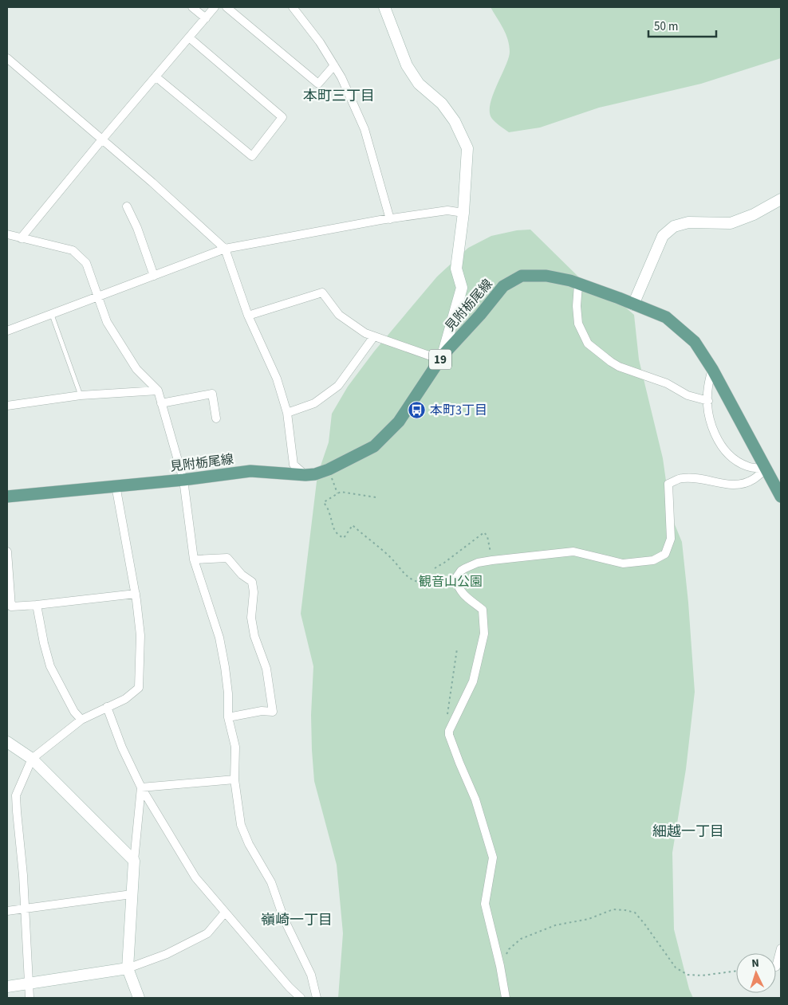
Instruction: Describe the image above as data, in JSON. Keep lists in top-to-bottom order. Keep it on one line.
{"streets":{"main road":["見附栃尾線","19"]},"districts":["本町三丁目","細越一丁目","嶺崎一丁目"],"parks":["観音山公園"],"places":{"bus stop":["本町3丁目"]},"scale_bar":"50 m","north":"top"}
